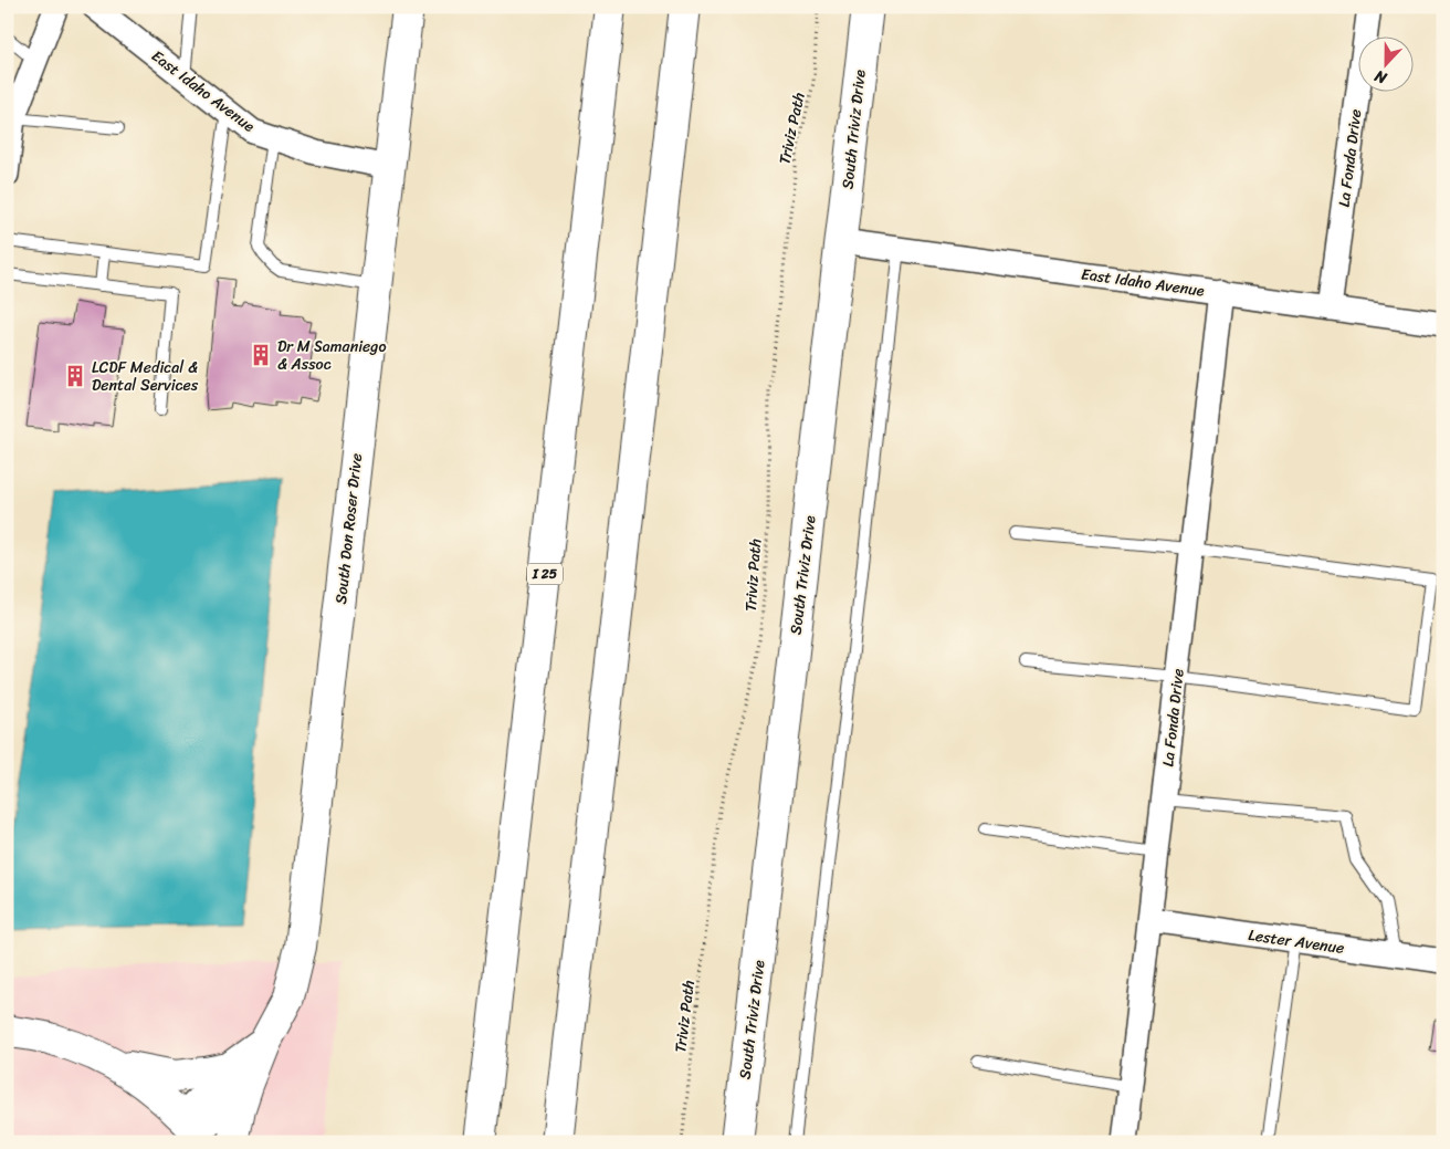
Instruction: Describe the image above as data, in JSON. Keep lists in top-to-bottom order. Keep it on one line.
{"streets":{"main road":["South Triviz Drive","South Don Roser Drive","I 25"],"street":["East Idaho Avenue","La Fonda Drive","Lester Avenue"],"path":["Triviz Path"]},"crossings":[["East Idaho Avenue","South Triviz Drive"],["East Idaho Avenue","La Fonda Drive"],["East Idaho Avenue","South Don Roser Drive"],["La Fonda Drive","Lester Avenue"]],"places":{"building":["Dr M Samaniego & Assoc","LCDF Medical & Dental Services"]},"north":"bottom"}
